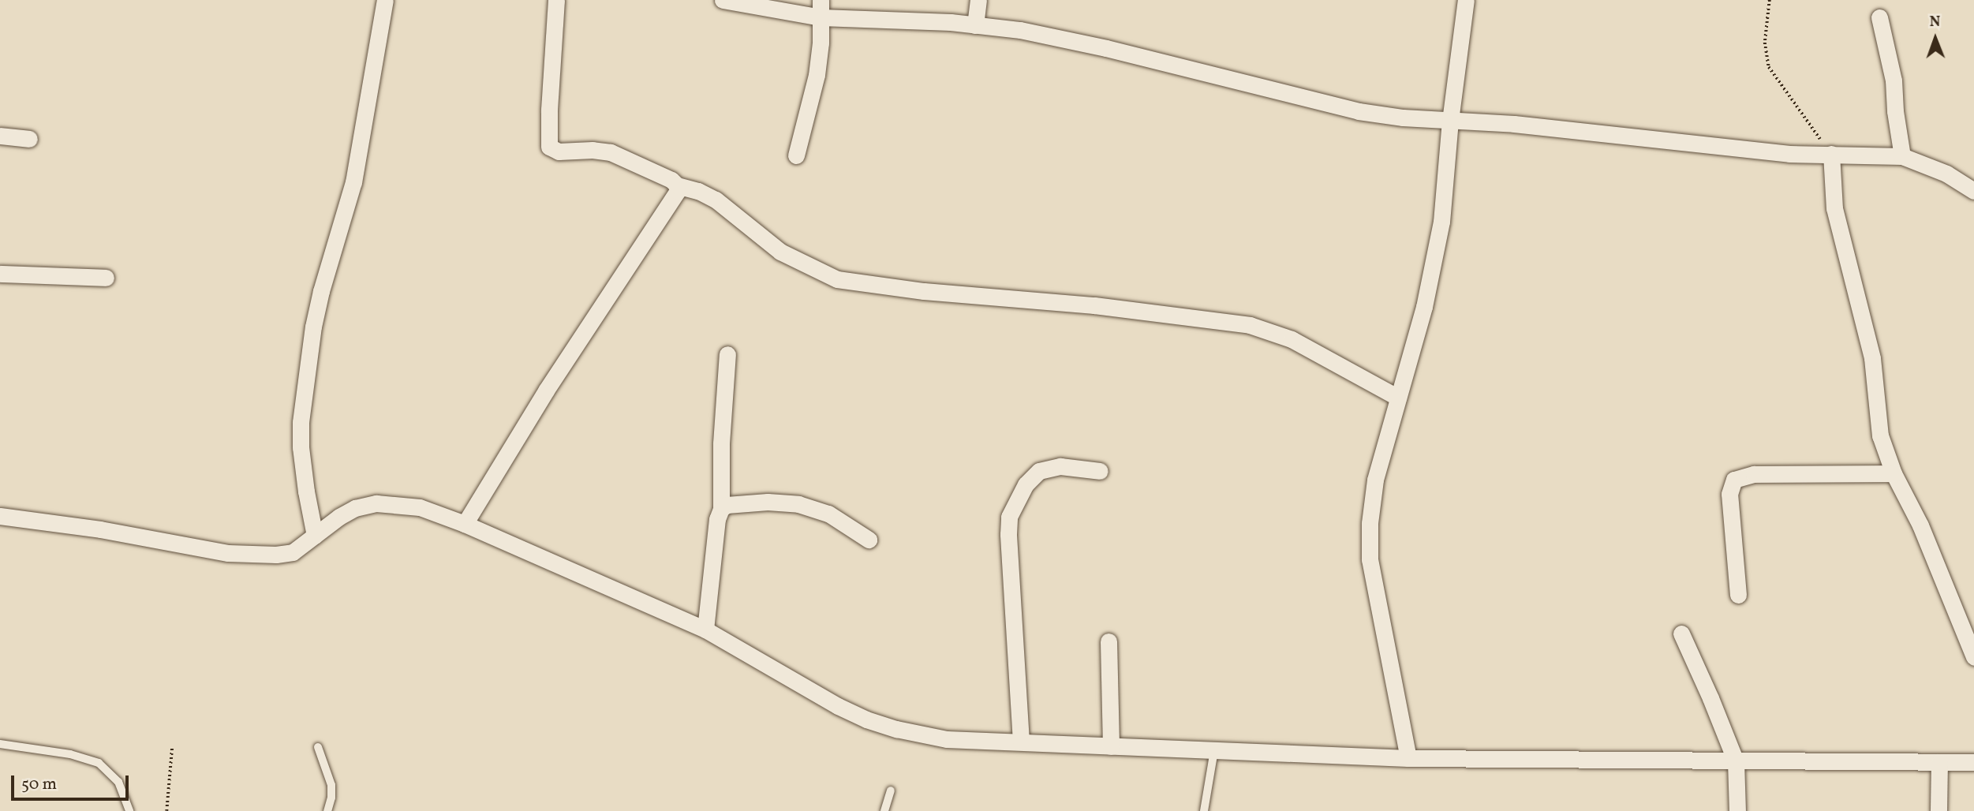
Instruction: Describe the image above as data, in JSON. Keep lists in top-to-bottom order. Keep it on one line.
{"scale_bar":"50 m","north":"top"}
